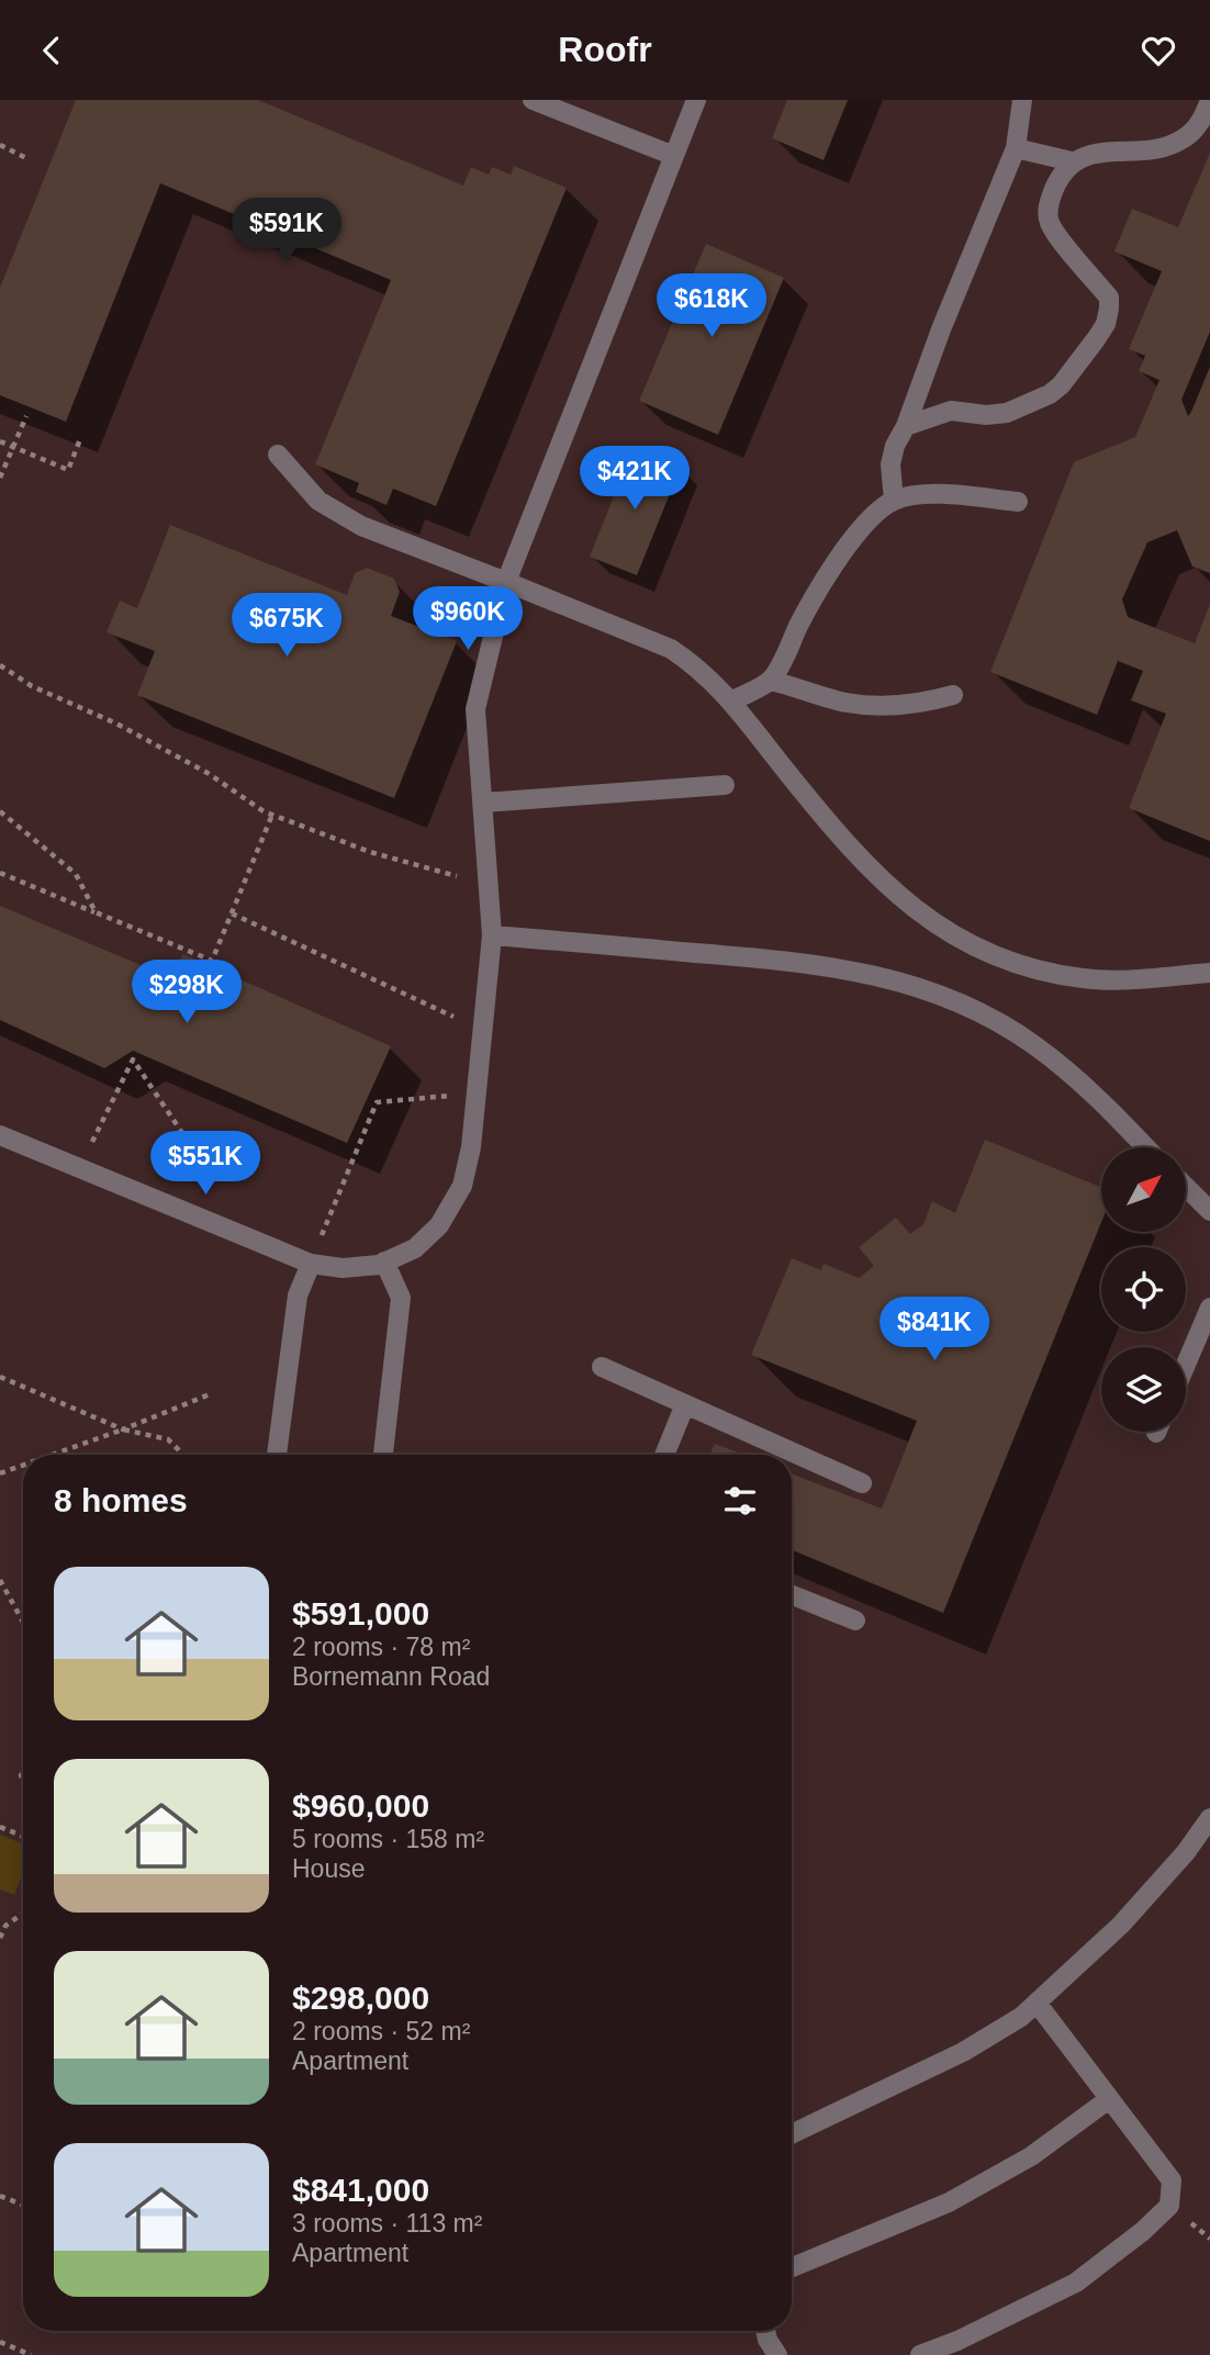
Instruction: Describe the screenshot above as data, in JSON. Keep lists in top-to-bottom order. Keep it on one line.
{"north":"top right","page":{"header":"Roofr","price":["$591K","$618K","$421K","$960K","$675K","$298K","$551K","$841K"],"heading":"8 homes","list":[{"name":"$591,000","note":"2 rooms · 78 m² · Bornemann Road"},{"name":"$960,000","note":"5 rooms · 158 m² · House"},{"name":"$298,000","note":"2 rooms · 52 m² · Apartment"},{"name":"$841,000","note":"3 rooms · 113 m² · Apartment"}]}}
